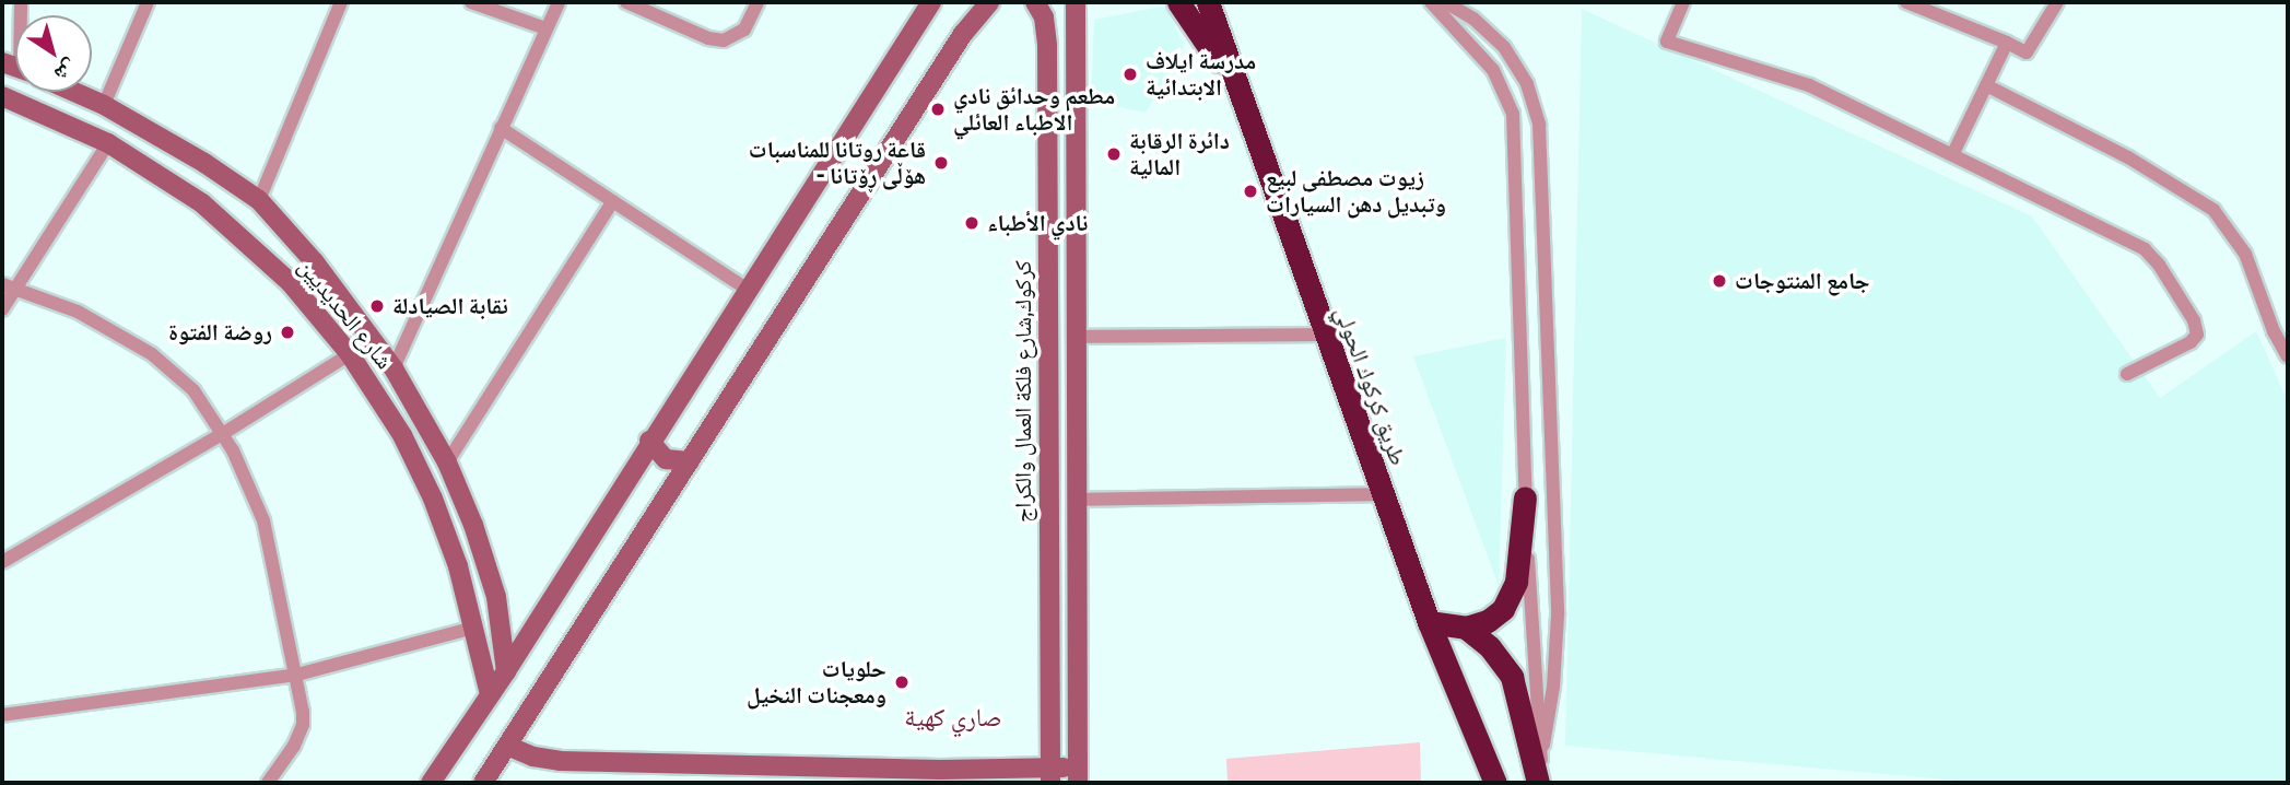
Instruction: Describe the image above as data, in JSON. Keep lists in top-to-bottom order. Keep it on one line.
{"streets":{"highway":["طريق كركوك الحولي"],"street":["شارع الحديديين","كركوك,شارع فلكة العمال والكراج"]},"districts":["صاري كهية"],"places":["مدرسة ايلاف الابتدائية","مطعم وحدائق نادي الاطباء العائلي","دائرة الرقابة المالية","قاعة روتانا للمناسبات - هۆڵی ڕۆتانا","زيوت مصطفى لبيع وتبديل دهن السيارات","نادي الأطباء","جامع المنتوجات","نقابة الصيادلة","روضة الفتوة","حلويات ومعجنات النخيل"],"north":"bottom right"}
